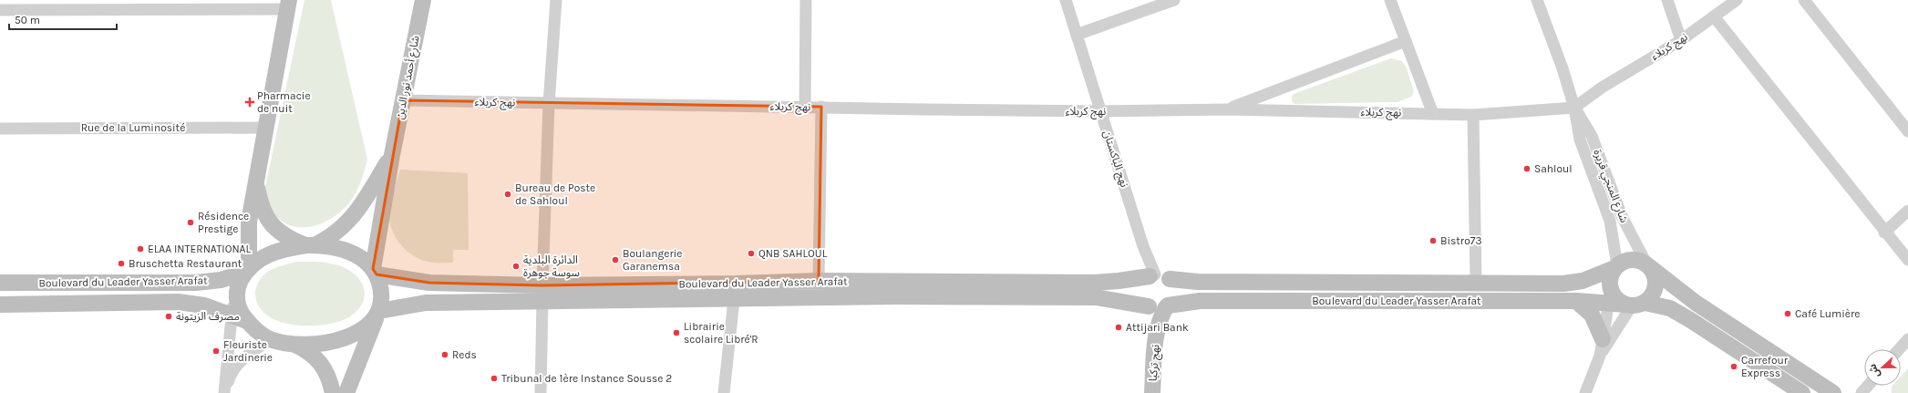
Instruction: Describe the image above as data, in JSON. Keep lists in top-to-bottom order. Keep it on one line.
{"streets":{"main road":["شارع أحمد نور الدين","Boulevard du Leader Yasser Arafat","نهج تركيا"],"street":["نهج كربلاء","Rue de la Luminosité","نهج الباكستان","شارع المنجي قريرة"]},"crossings":[["نهج كربلاء","شارع أحمد نور الدين"],["نهج كربلاء","نهج الباكستان"],["نهج كربلاء","شارع المنجي قريرة"],["شارع أحمد نور الدين","Boulevard du Leader Yasser Arafat"],["نهج الباكستان","Boulevard du Leader Yasser Arafat"],["نهج الباكستان","نهج تركيا"],["شارع المنجي قريرة","Boulevard du Leader Yasser Arafat"],["Boulevard du Leader Yasser Arafat","نهج تركيا"]],"places":{"health":["Pharmacie de nuit"],"other":["Sahloul","Bureau de Poste de Sahloul","Résidence Prestige","Bistro73","ELAA INTERNATIONAL","QNB SAHLOUL","Boulangerie Garanemsa","Bruschetta Restaurant","الدائرة البلدية سوسة جوهرة","Café Lumière","مصرف الزيتونة","Attijari Bank","Librairie scolaire Libré'R","Fleuriste Jardinerie","Reds","Carrefour Express","Tribunal de 1ère Instance Sousse 2"]},"scale_bar":"50 m","north":"left"}
